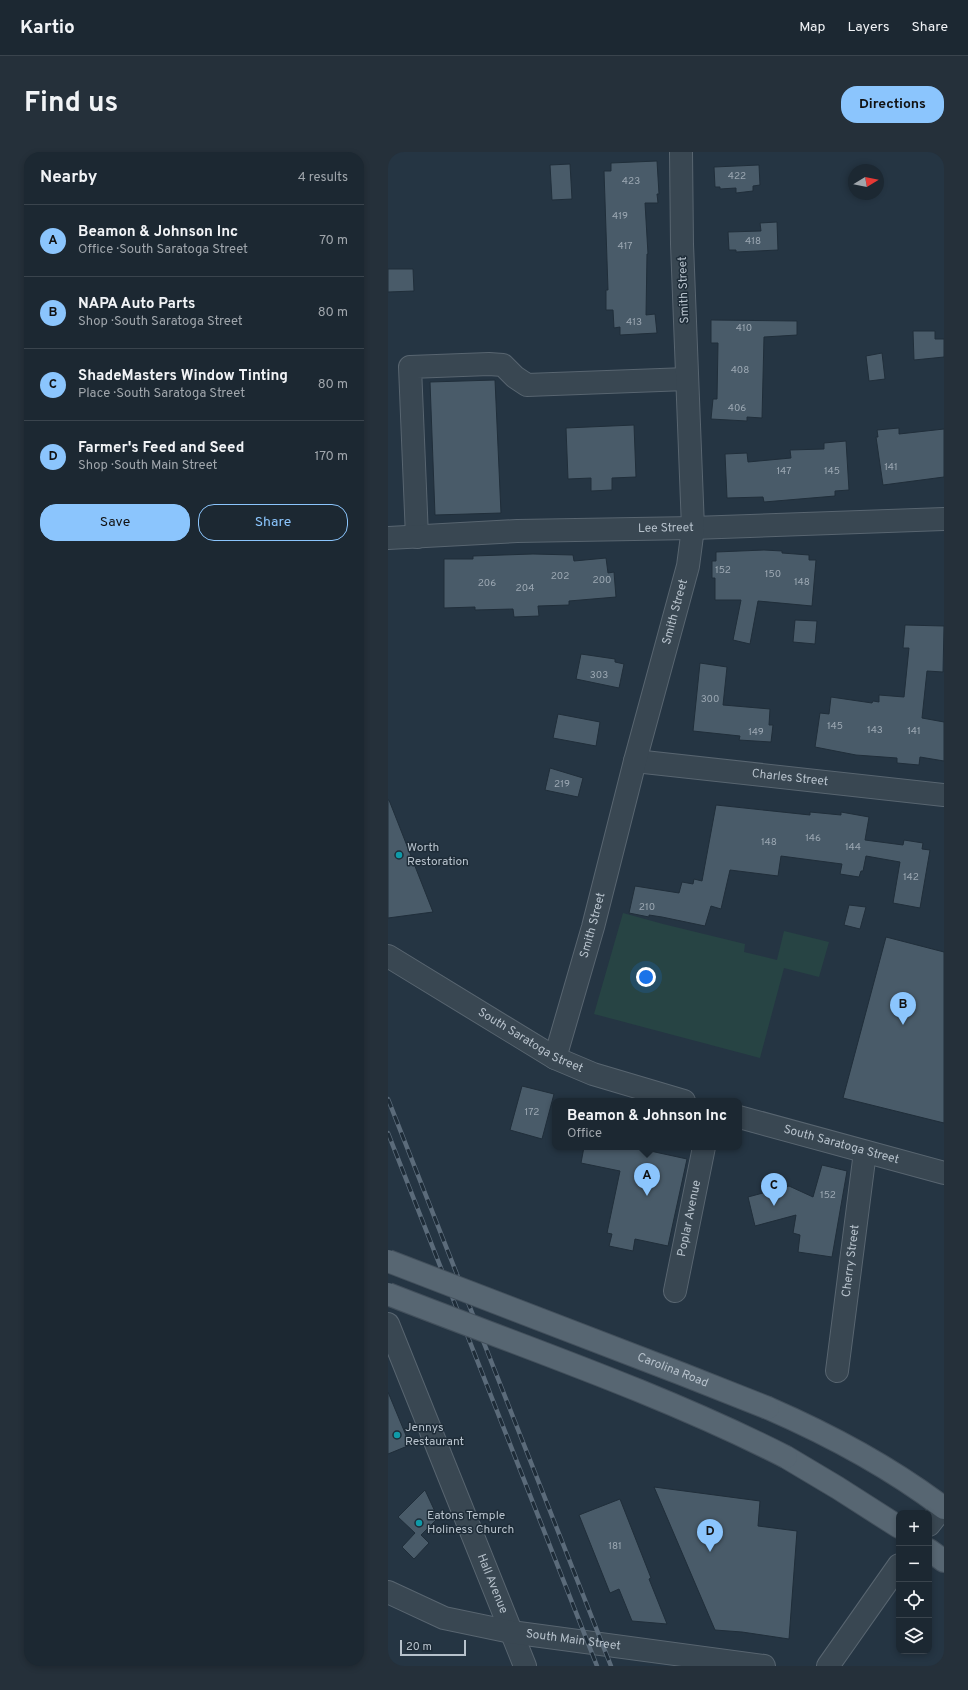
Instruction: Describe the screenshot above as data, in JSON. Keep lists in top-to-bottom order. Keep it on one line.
{"streets":{"main road":["Carolina Road"],"street":["Smith Street","Lee Street","Charles Street","South Saratoga Street","Poplar Avenue","Cherry Street","Hall Avenue","South Main Street"]},"crossings":[["Smith Street","Lee Street"],["Smith Street","Charles Street"],["Smith Street","South Saratoga Street"],["South Saratoga Street","Cherry Street"],["Hall Avenue","South Main Street"]],"places":["Worth Restoration","Jennys Restaurant","Eatons Temple Holiness Church"],"house_numbers":["422","423","419","418","417","413","410","408","406","141","147","145","152","150","202","200","148","206","204","303","300","145","143","141","149","219","146","148","144","142","210","172","152","181"],"scale_bar":"20 m","north":"right","page":{"header":"Kartio","nav":["Map","Layers","Share"],"title":"Find us","buttons":["Directions",["Save","Share"]],"heading":["Nearby","4 results"],"list":[{"mark":"A","name":"Beamon & Johnson Inc","note":"Office · South Saratoga Street","value":"70 m"},{"mark":"B","name":"NAPA Auto Parts","note":"Shop · South Saratoga Street","value":"80 m"},{"mark":"C","name":"ShadeMasters Window Tinting","note":"Place · South Saratoga Street","value":"80 m"},{"mark":"D","name":"Farmer's Feed and Seed","note":"Shop · South Main Street","value":"170 m"}],"pins":["B","A","C","D"],"popup":["Beamon & Johnson Inc","Office"],"map_buttons":["+","−"],"scale":"20 m"}}
